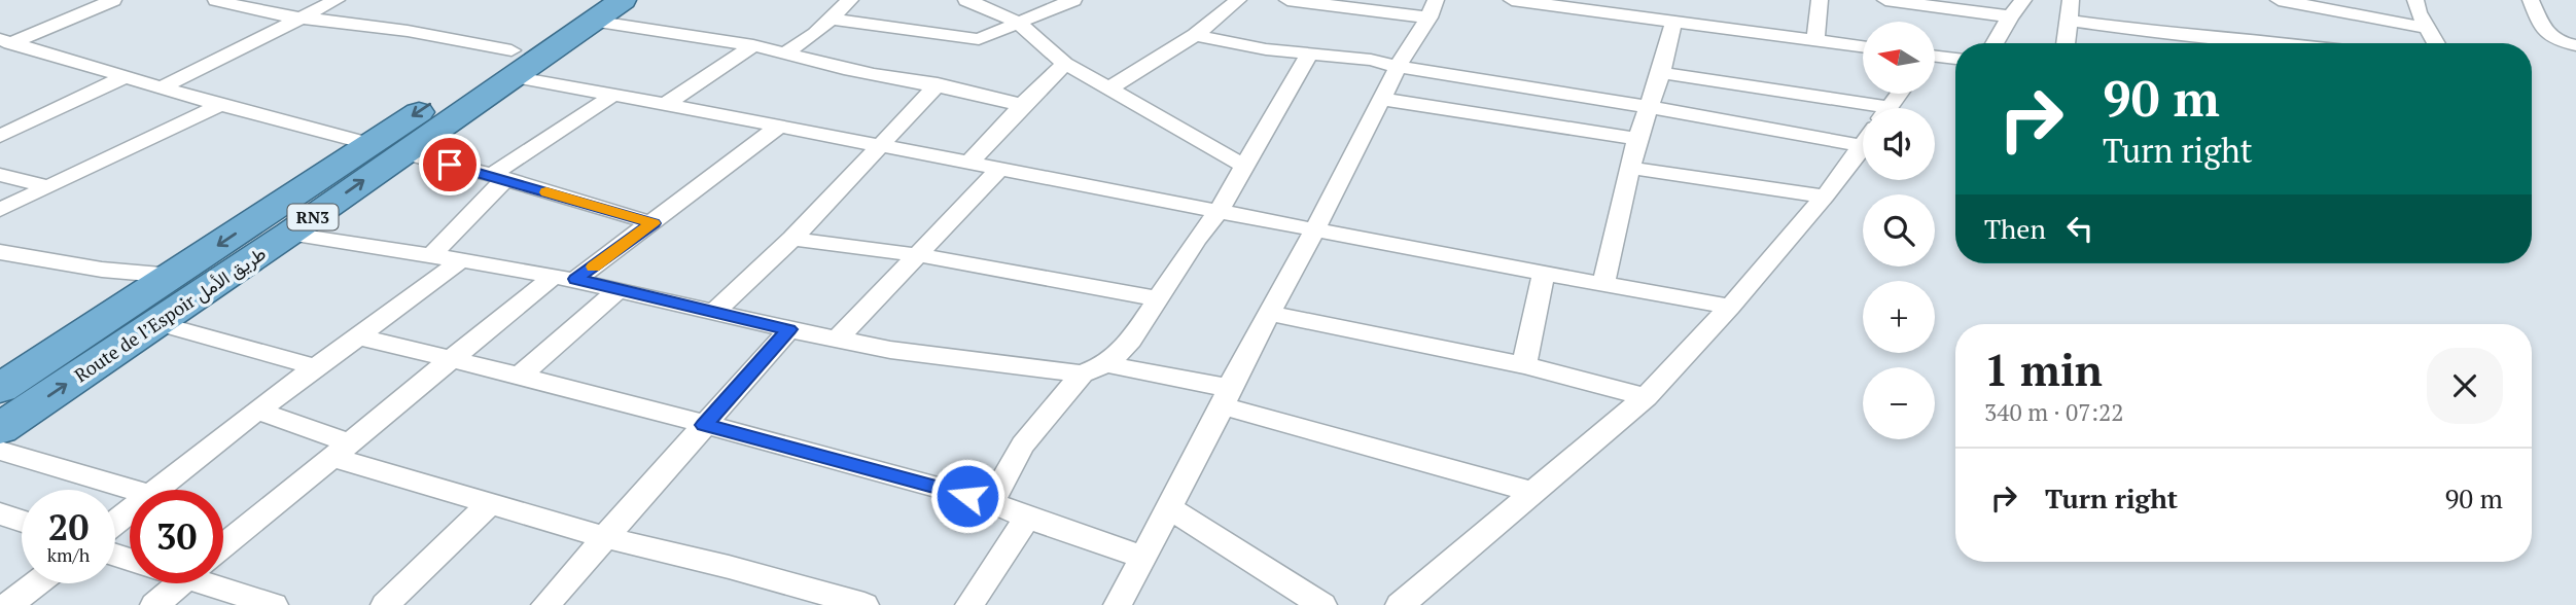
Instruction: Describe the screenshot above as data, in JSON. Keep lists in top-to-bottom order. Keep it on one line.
{"streets":{"highway":["RN3","Route de l’Espoir طريق الأمل"]},"north":"left","page":{"map_buttons":["+","−"],"turn":["90 m","Turn right"],"then":"Then","heading":["1 min","340 m · 07:22"],"list":[{"name":"Turn right","value":"90 m"}],"speed":"20 km/h","limit":"30"}}
